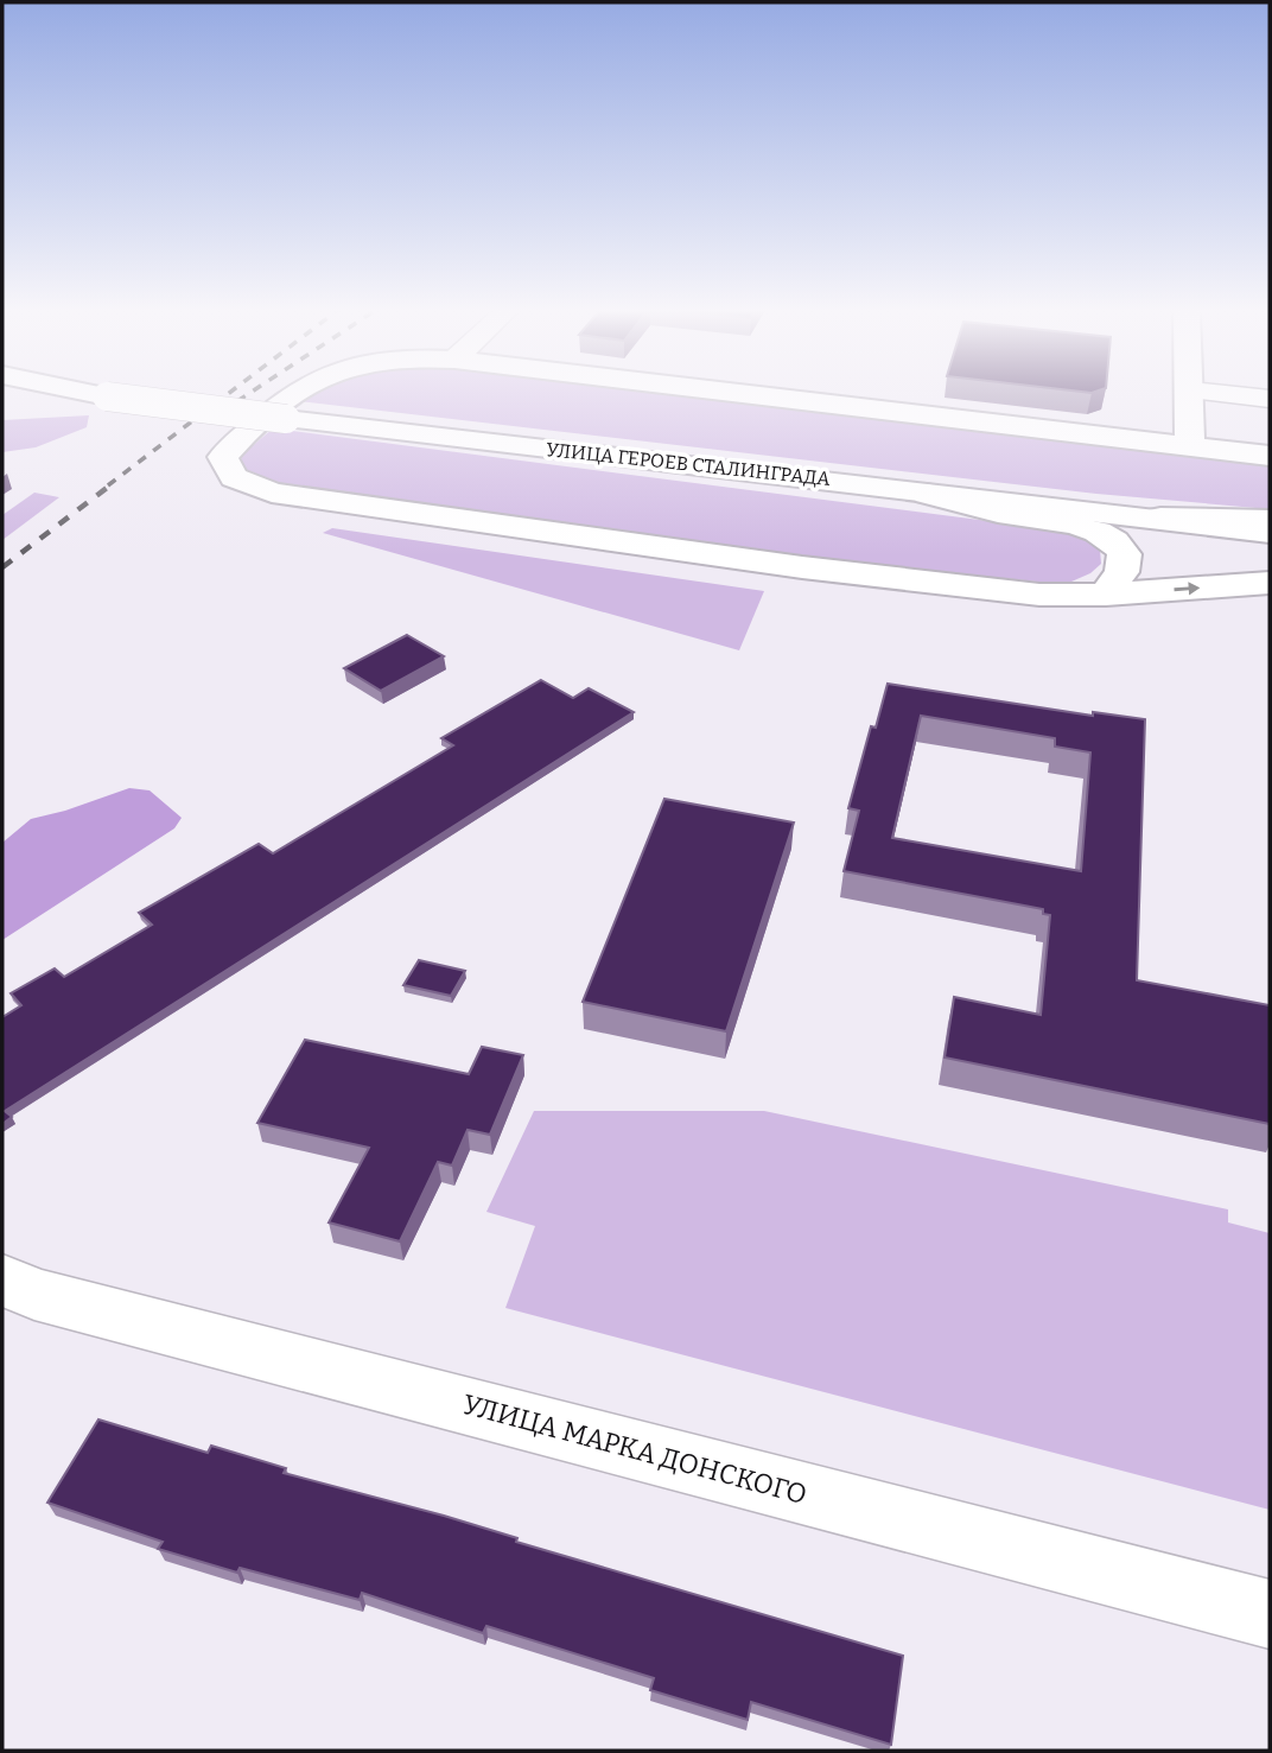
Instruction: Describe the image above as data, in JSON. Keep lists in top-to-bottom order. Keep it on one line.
{"streets":{"street":["УЛИЦА ГЕРОЕВ СТАЛИНГРАДА","УЛИЦА МАРКА ДОНСКОГО"]}}
